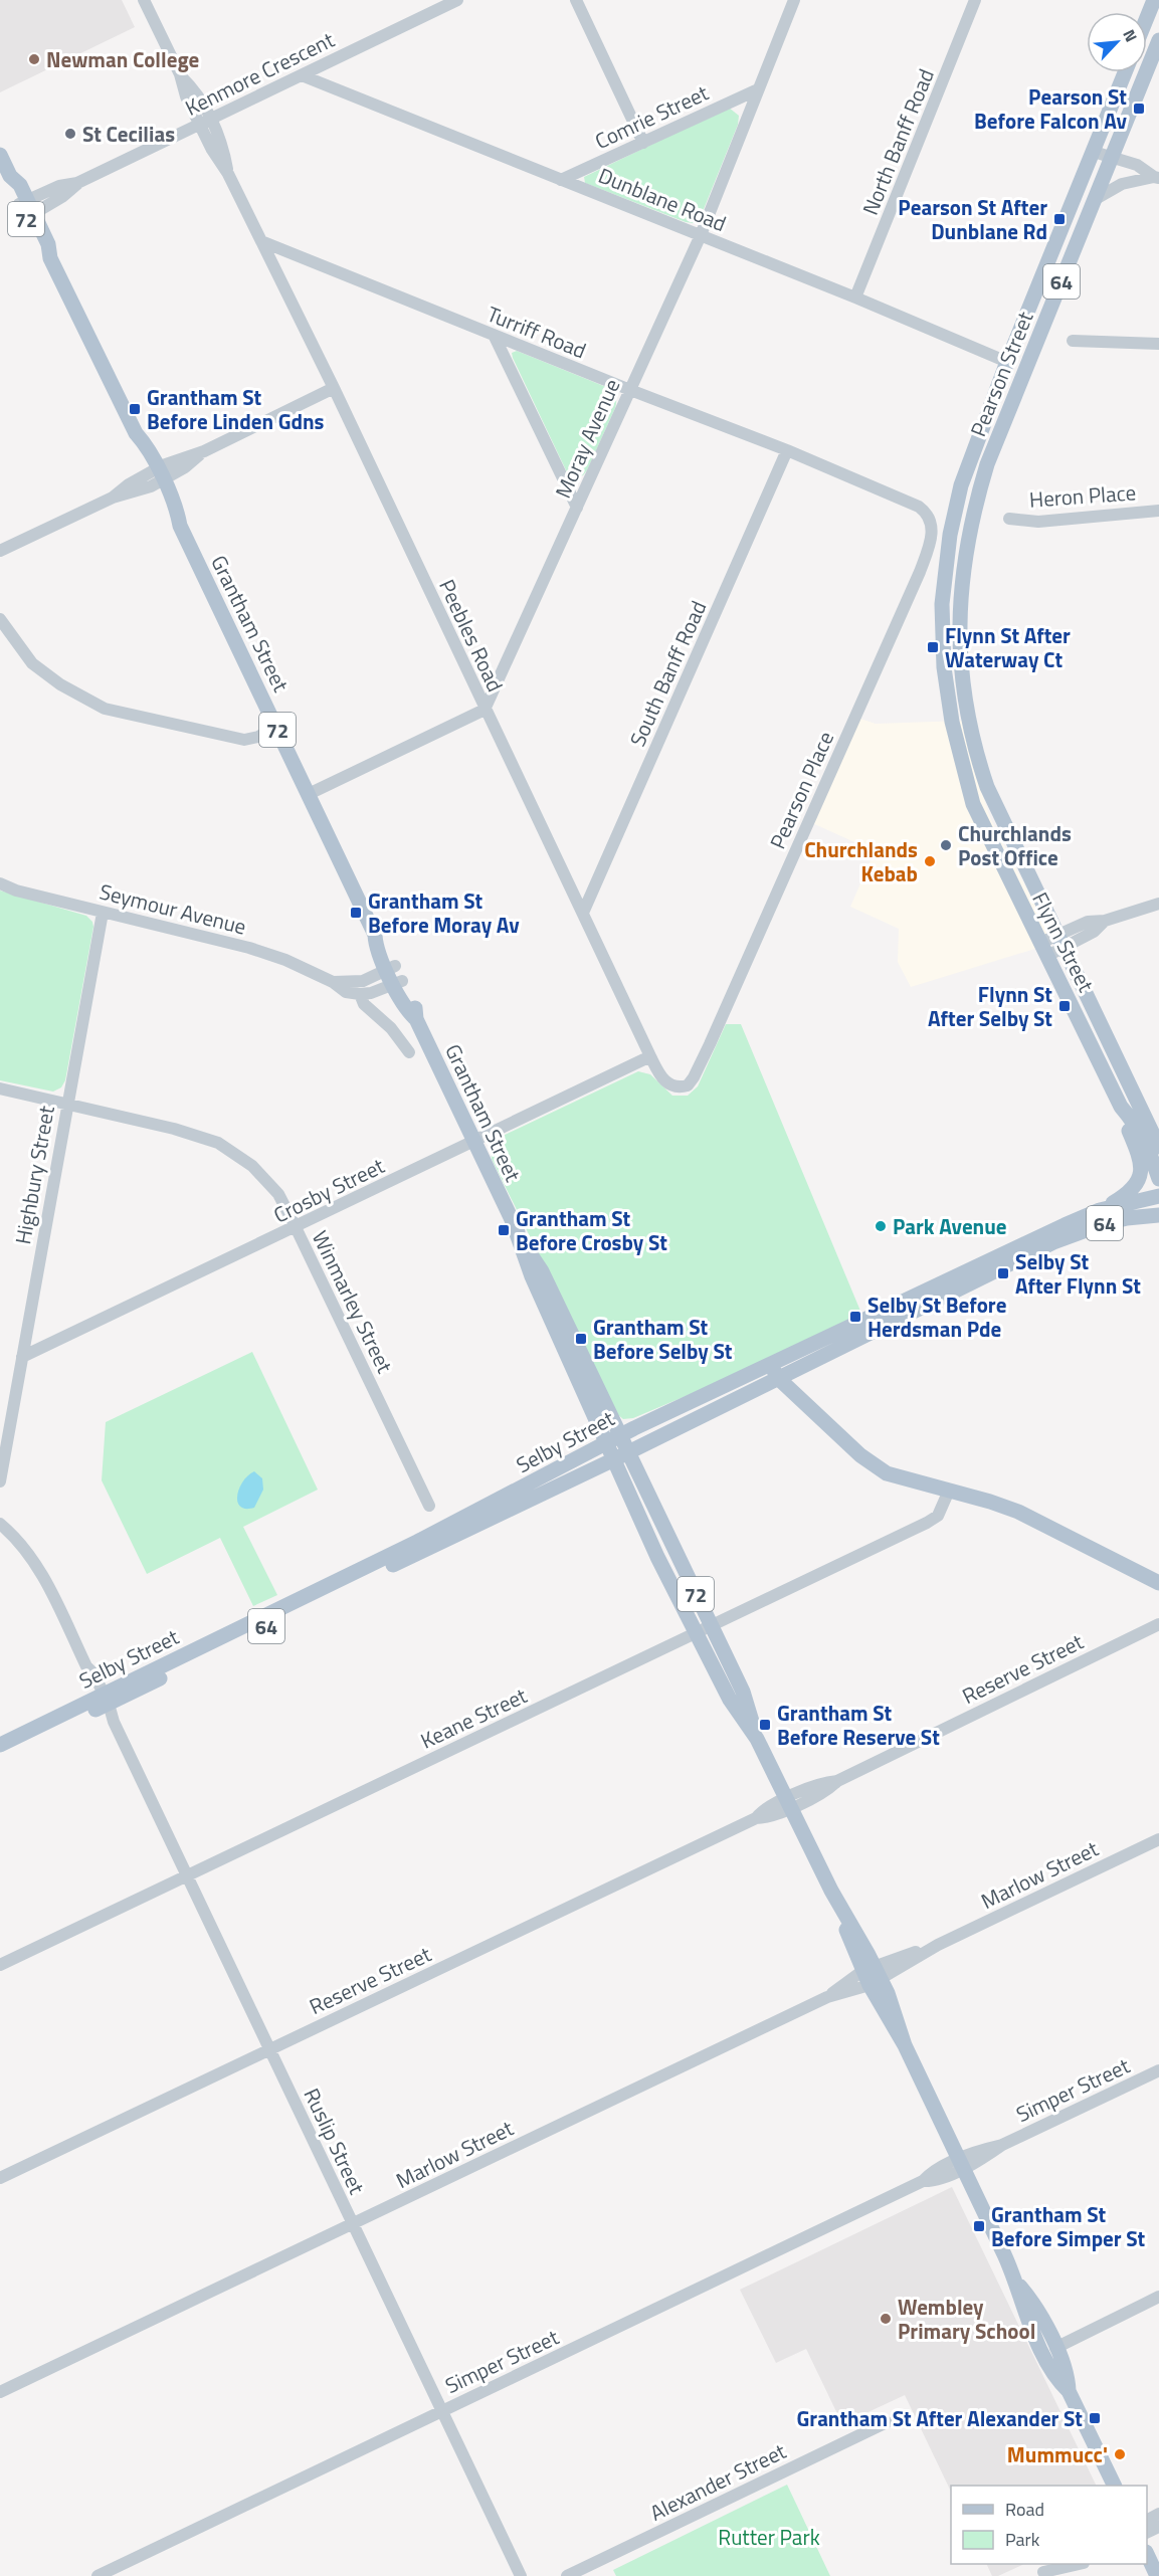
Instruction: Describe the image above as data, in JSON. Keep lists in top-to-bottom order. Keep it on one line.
{"streets":{"main road":["72","64","Pearson Street","Grantham Street","Flynn Street","Selby Street"],"street":["Kenmore Crescent","Comrie Street","North Banff Road","Dunblane Road","Turriff Road","Moray Avenue","Heron Place","Peebles Road","South Banff Road","Pearson Place","Seymour Avenue","Highbury Street","Crosby Street","Winmarley Street","Reserve Street","Keane Street","Marlow Street","Simper Street","Ruslip Street","Alexander Street"]},"crossings":[["Kenmore Crescent","Dunblane Road"],["Kenmore Crescent","Grantham Street"],["Kenmore Crescent","Peebles Road"],["Comrie Street","Dunblane Road"],["Comrie Street","Moray Avenue"],["North Banff Road","Dunblane Road"],["Dunblane Road","Pearson Street"],["Dunblane Road","Moray Avenue"],["64","Flynn Street"],["64","Selby Street"],["Turriff Road","Moray Avenue"],["Turriff Road","Peebles Road"],["Turriff Road","South Banff Road"],["Turriff Road","Pearson Place"],["Pearson Street","Flynn Street"],["Moray Avenue","Peebles Road"],["Grantham Street","Seymour Avenue"],["Grantham Street","Crosby Street"],["Grantham Street","Selby Street"],["Grantham Street","Reserve Street"],["Grantham Street","Keane Street"],["Grantham Street","Marlow Street"],["Grantham Street","Simper Street"],["Peebles Road","South Banff Road"],["Peebles Road","Pearson Place"],["Peebles Road","Crosby Street"],["Seymour Avenue","Highbury Street"],["Highbury Street","Crosby Street"],["Highbury Street","Winmarley Street"],["Crosby Street","Winmarley Street"],["Selby Street","Ruslip Street"],["Reserve Street","Ruslip Street"],["Keane Street","Ruslip Street"],["Marlow Street","Ruslip Street"],["Simper Street","Ruslip Street"]],"parks":["Rutter Park"],"places":{"other":["Newman College","St Cecilias","Churchlands Post Office","Churchlands Kebab","Park Avenue","Wembley Primary School","Mummucc'"],"transit":["Pearson St Before Falcon Av","Pearson St After Dunblane Rd","Grantham St Before Linden Gdns","Flynn St After Waterway Ct","Grantham St Before Moray Av","Flynn St After Selby St","Grantham St Before Crosby St","Selby St After Flynn St","Selby St Before Herdsman Pde","Grantham St Before Selby St","Grantham St Before Reserve St","Grantham St Before Simper St","Grantham St After Alexander St"]},"legend":["Road","Park"],"north":"top right"}
